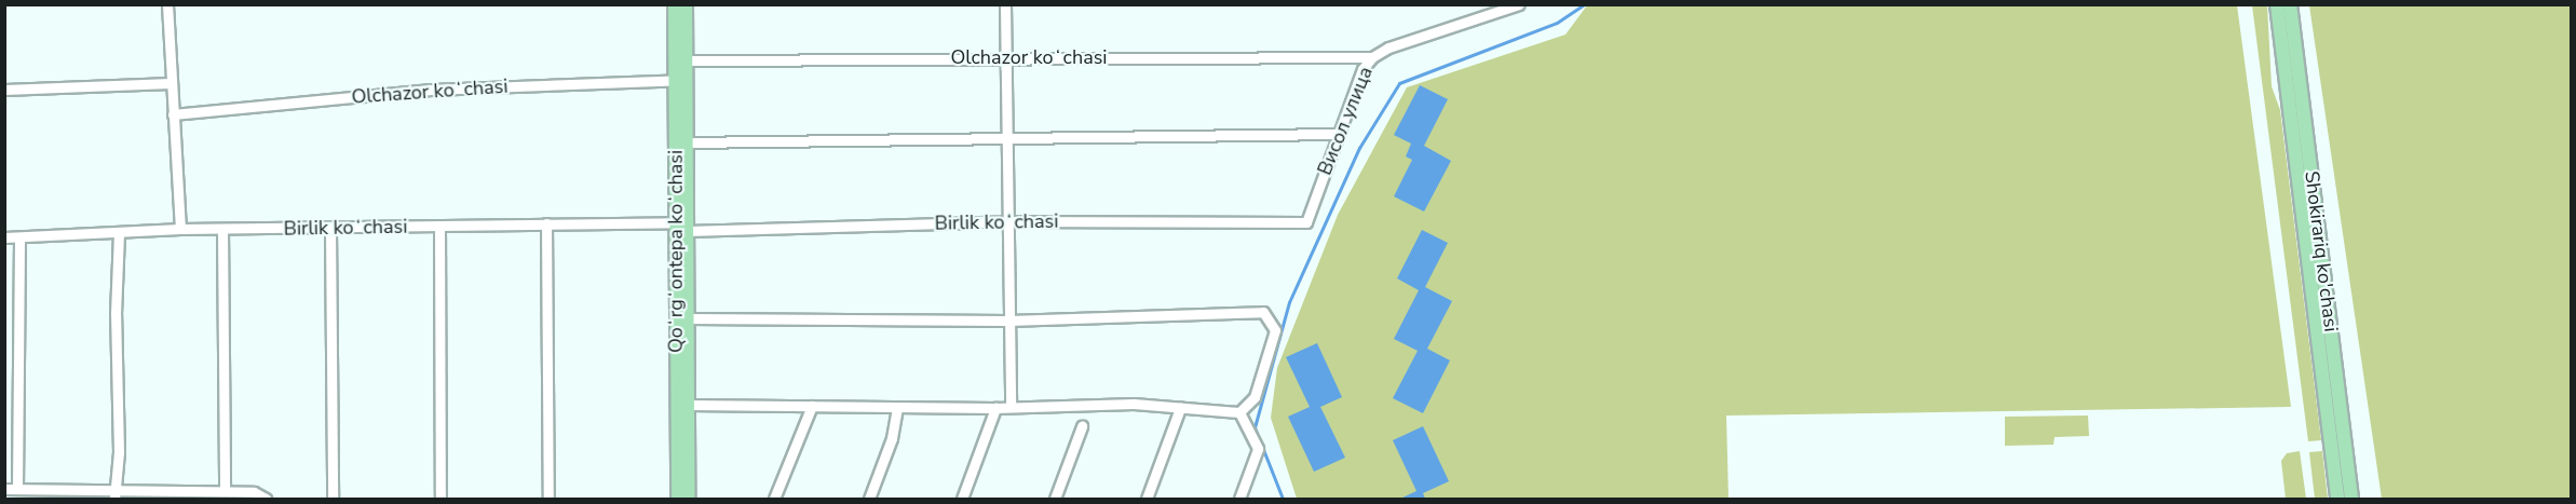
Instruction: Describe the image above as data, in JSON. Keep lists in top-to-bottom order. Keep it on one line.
{"streets":{"main road":["Qoʻrgʻontepa koʻchasi","Shokirariq ko'chasi"],"street":["Olchazor koʻchasi","Висол улица","Birlik koʻchasi"]},"crossings":[["Olchazor koʻchasi","Висол улица"],["Olchazor koʻchasi","Qoʻrgʻontepa koʻchasi"],["Висол улица","Birlik koʻchasi"],["Birlik koʻchasi","Qoʻrgʻontepa koʻchasi"]]}
